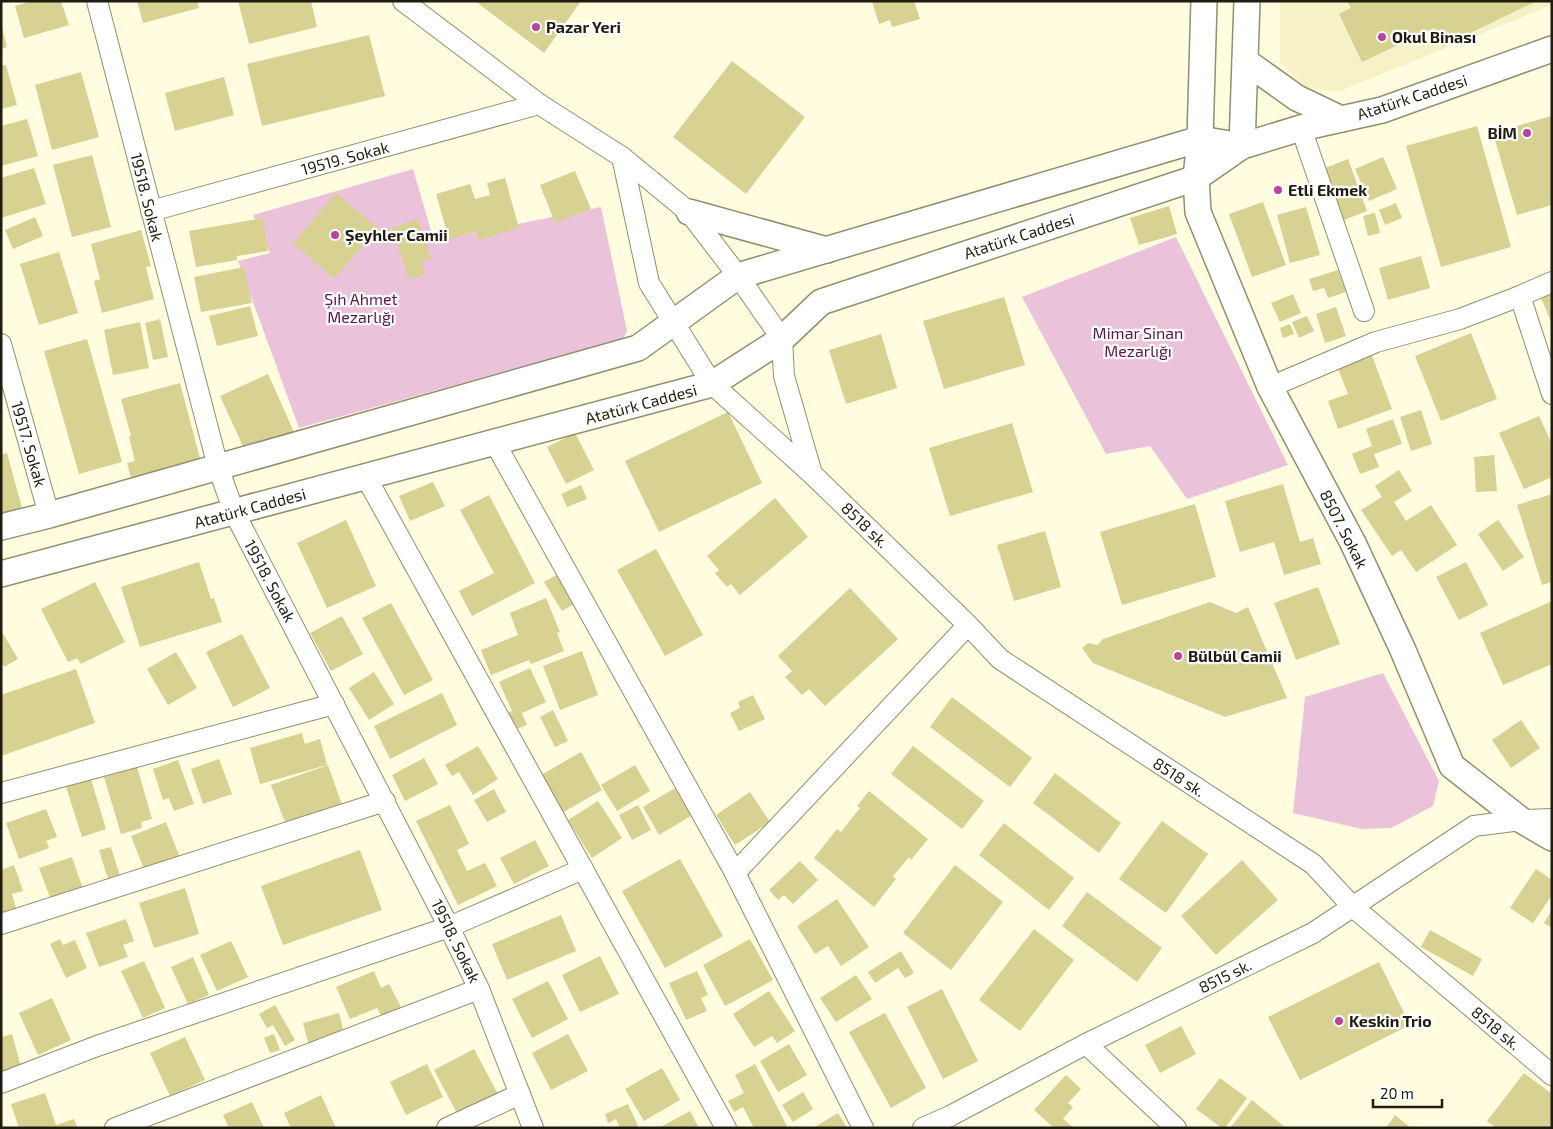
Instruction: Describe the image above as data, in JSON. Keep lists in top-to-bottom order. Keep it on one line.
{"streets":{"street":["Atatürk Caddesi","19519. Sokak","19518. Sokak","19517. Sokak","8518 sk.","8507. Sokak","8515 sk."]},"crossings":[["Atatürk Caddesi","19518. Sokak"],["Atatürk Caddesi","19517. Sokak"],["Atatürk Caddesi","8518 sk."],["Atatürk Caddesi","8507. Sokak"],["19519. Sokak","19518. Sokak"],["8518 sk.","8515 sk."],["8507. Sokak","8515 sk."]],"parks":["Şıh Ahmet Mezarlığı","Mimar Sinan Mezarlığı"],"places":["Pazar Yeri","Okul Binası","BİM","Etli Ekmek","Şeyhler Camii","Bülbül Camii","Keskin Trio"],"scale_bar":"20 m"}
